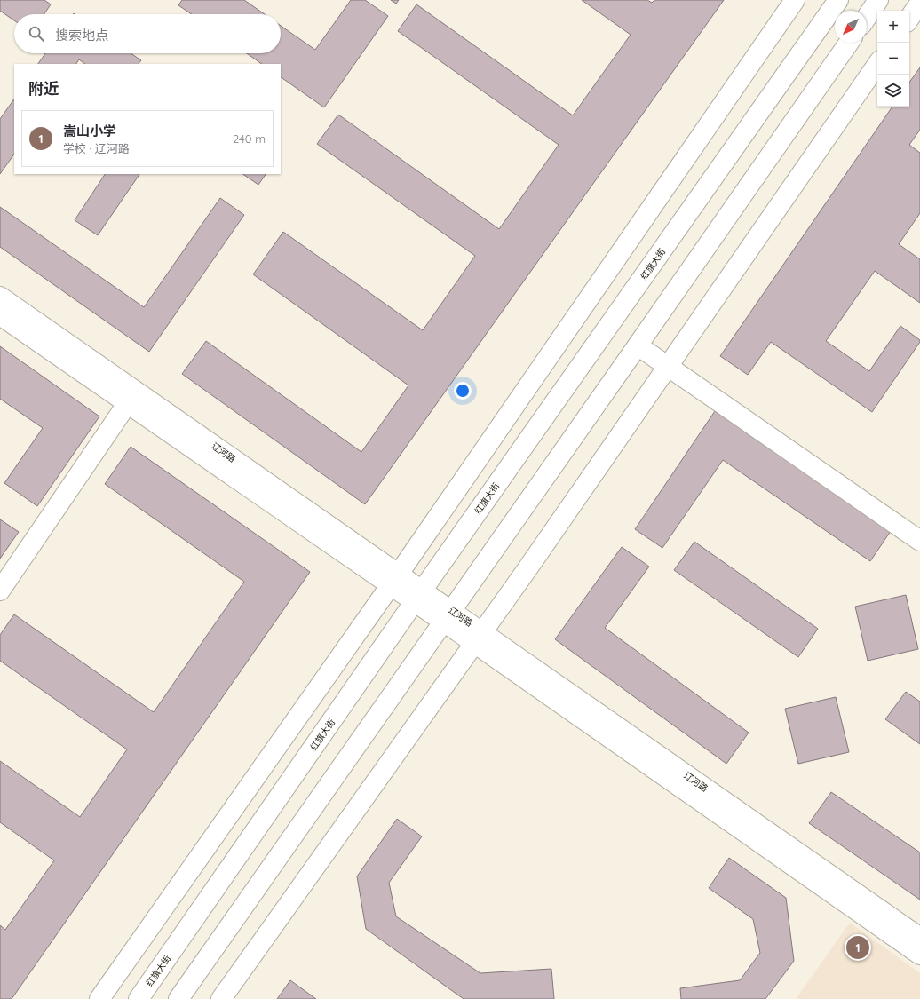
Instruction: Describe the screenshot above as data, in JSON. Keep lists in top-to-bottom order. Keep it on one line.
{"streets":{"main road":["红旗大街","辽河路"]},"crossings":[["红旗大街","辽河路"]],"north":"bottom left","page":{"map_buttons":["+","−"],"search":"搜索地点","heading":"附近","list":[{"mark":"1","name":"嵩山小学","note":"学校 · 辽河路","value":"240 m"}],"pins":"1"}}
